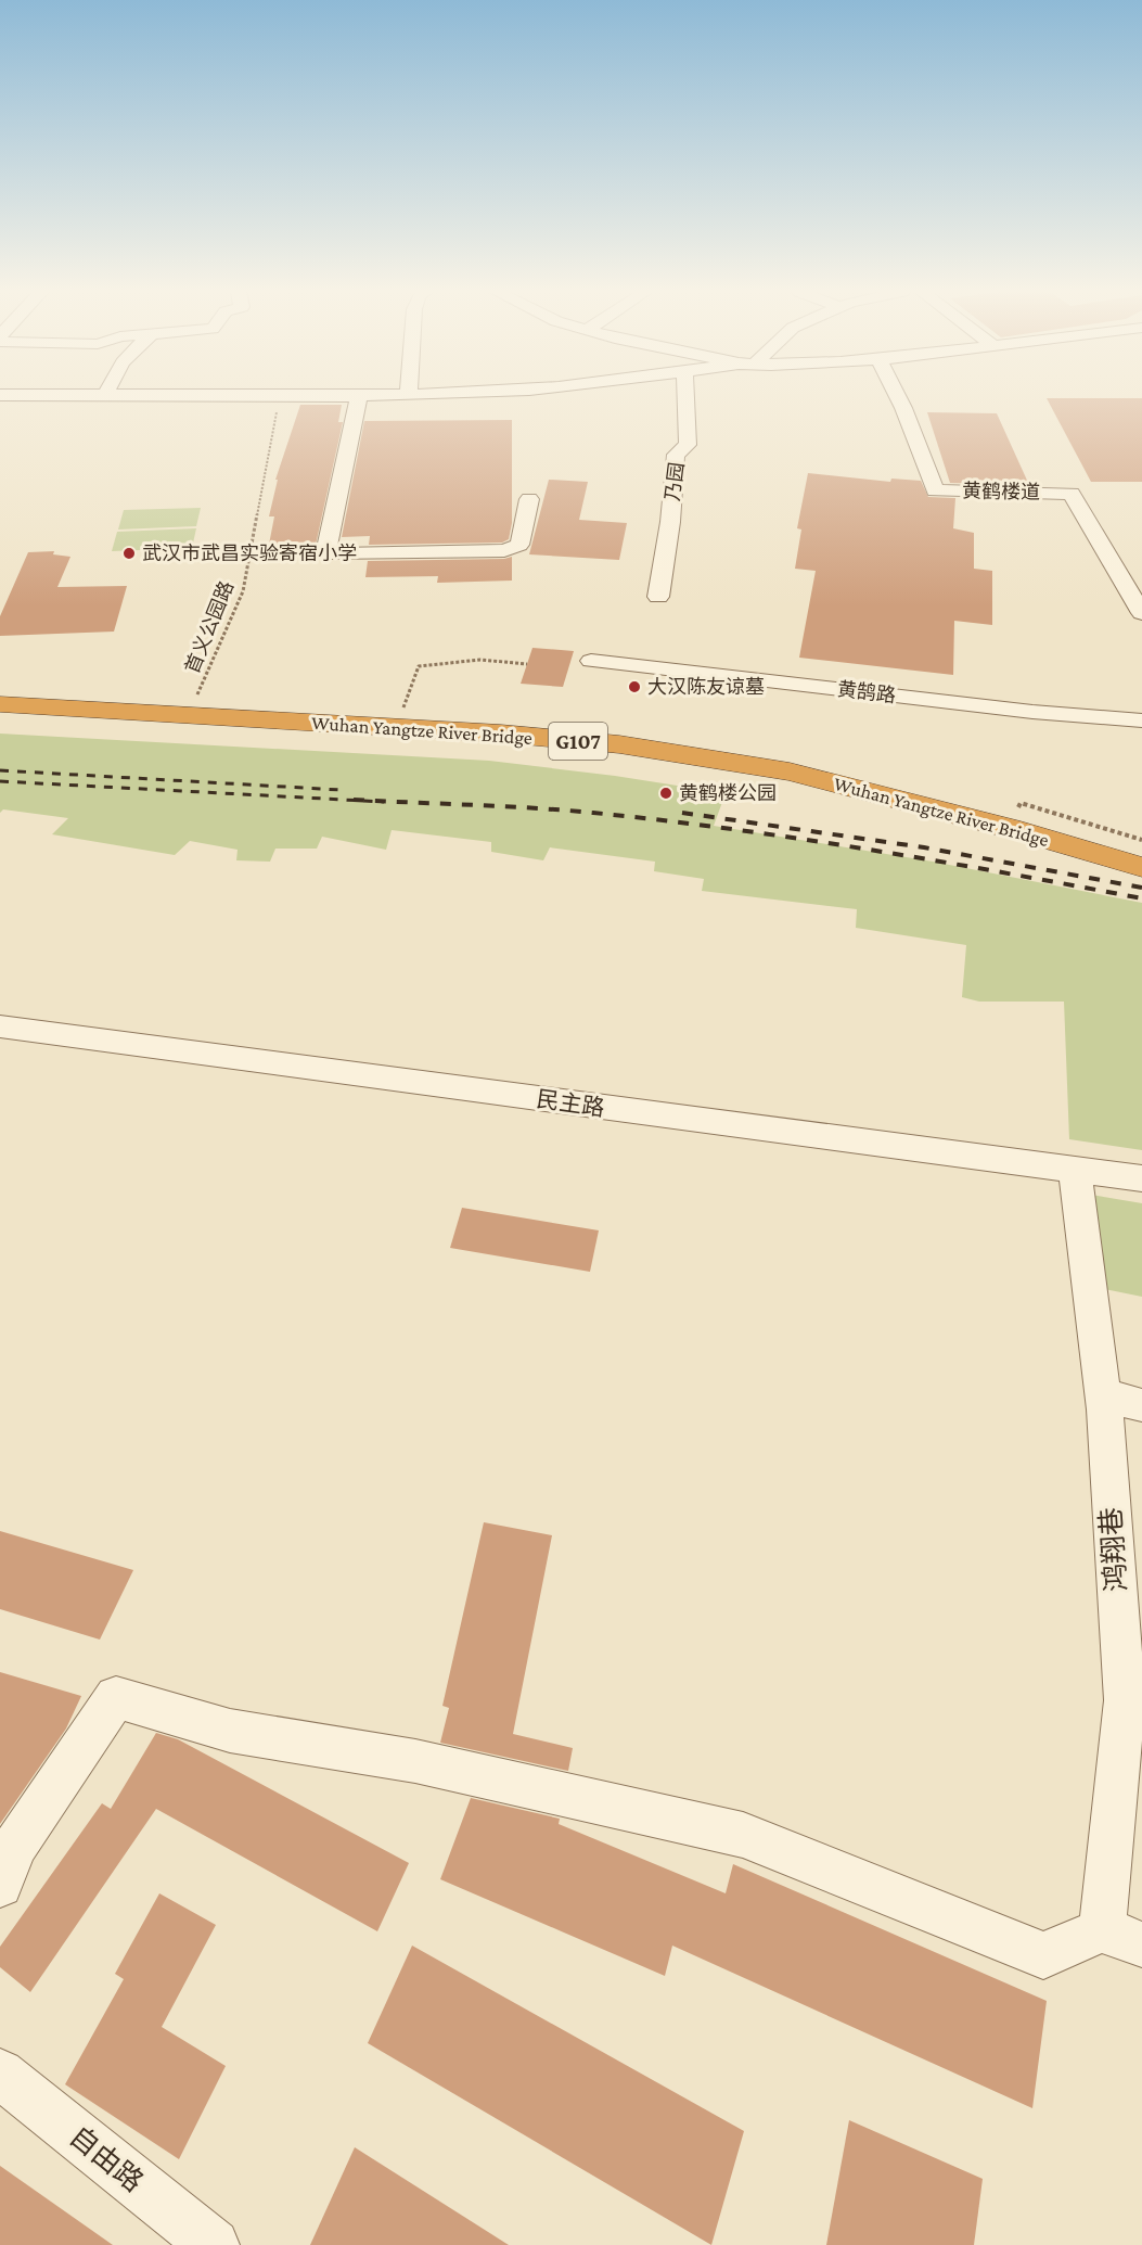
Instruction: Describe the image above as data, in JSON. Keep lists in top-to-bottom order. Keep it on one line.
{"streets":{"highway":["Wuhan Yangtze River Bridge","G107"],"street":["乃园","黄鹤楼道","黄鹄路","民主路","鸿翔巷","自由路"],"path":["首义公园路"]},"crossings":[["首义公园路","Wuhan Yangtze River Bridge"],["民主路","鸿翔巷"]],"places":["武汉市武昌实验寄宿小学","大汉陈友谅墓","黄鹤楼公园"]}
